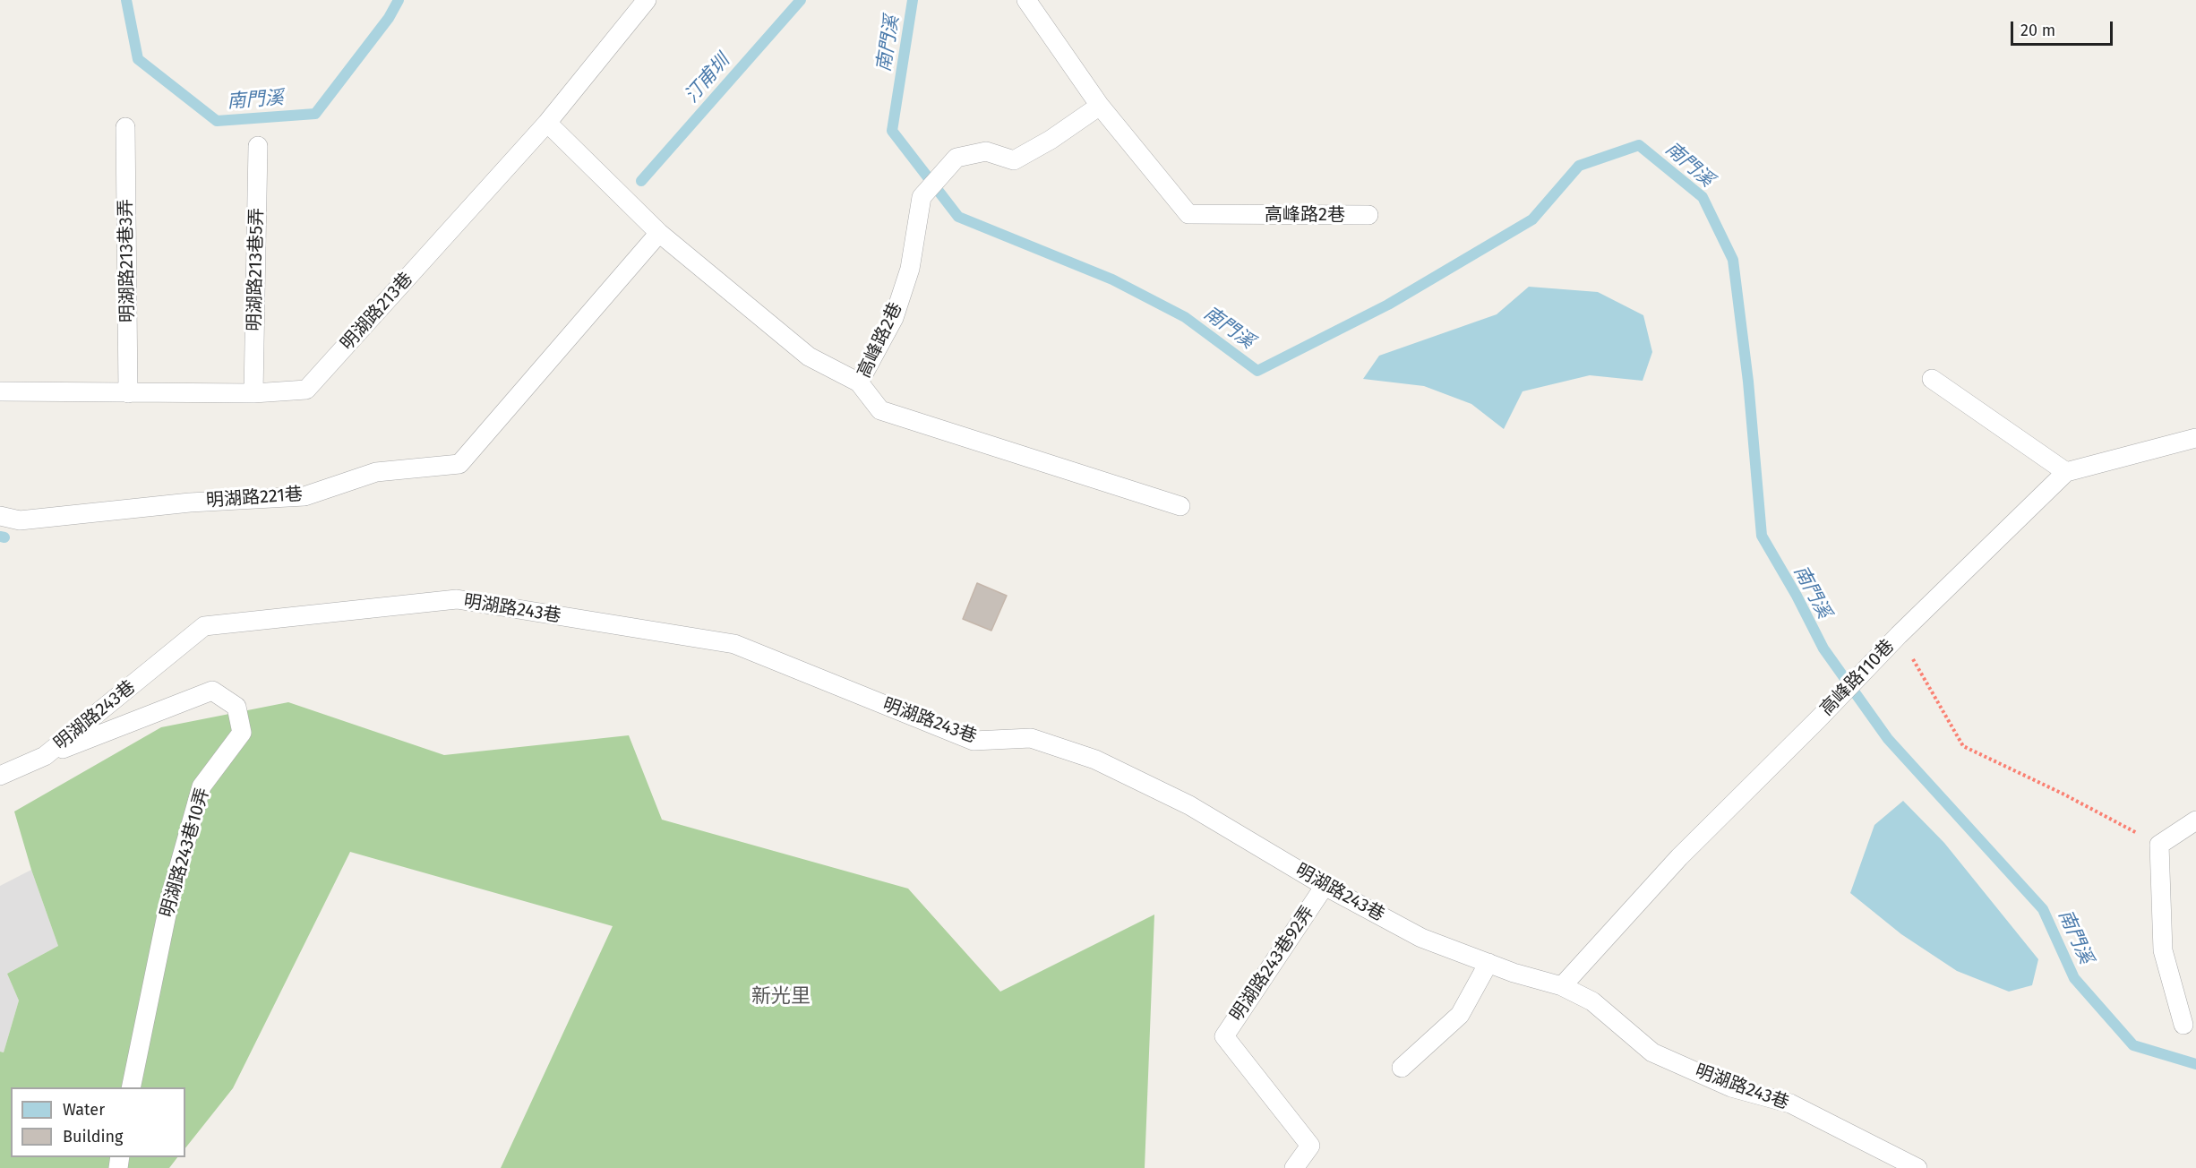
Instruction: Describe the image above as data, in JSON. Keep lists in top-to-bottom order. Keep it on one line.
{"streets":{"lane":["高峰路2巷","明湖路213巷3弄","明湖路213巷5弄","明湖路213巷","明湖路221巷","明湖路243巷","高峰路110巷","明湖路243巷10弄","明湖路243巷92弄"]},"crossings":[["明湖路213巷3弄","明湖路213巷"],["明湖路213巷5弄","明湖路213巷"],["明湖路243巷","高峰路110巷"],["明湖路243巷","明湖路243巷10弄"],["明湖路243巷","明湖路243巷92弄"]],"districts":["新光里"],"water":["南門溪","汀甫圳"],"legend":["Water","Building"],"scale_bar":"20 m"}
